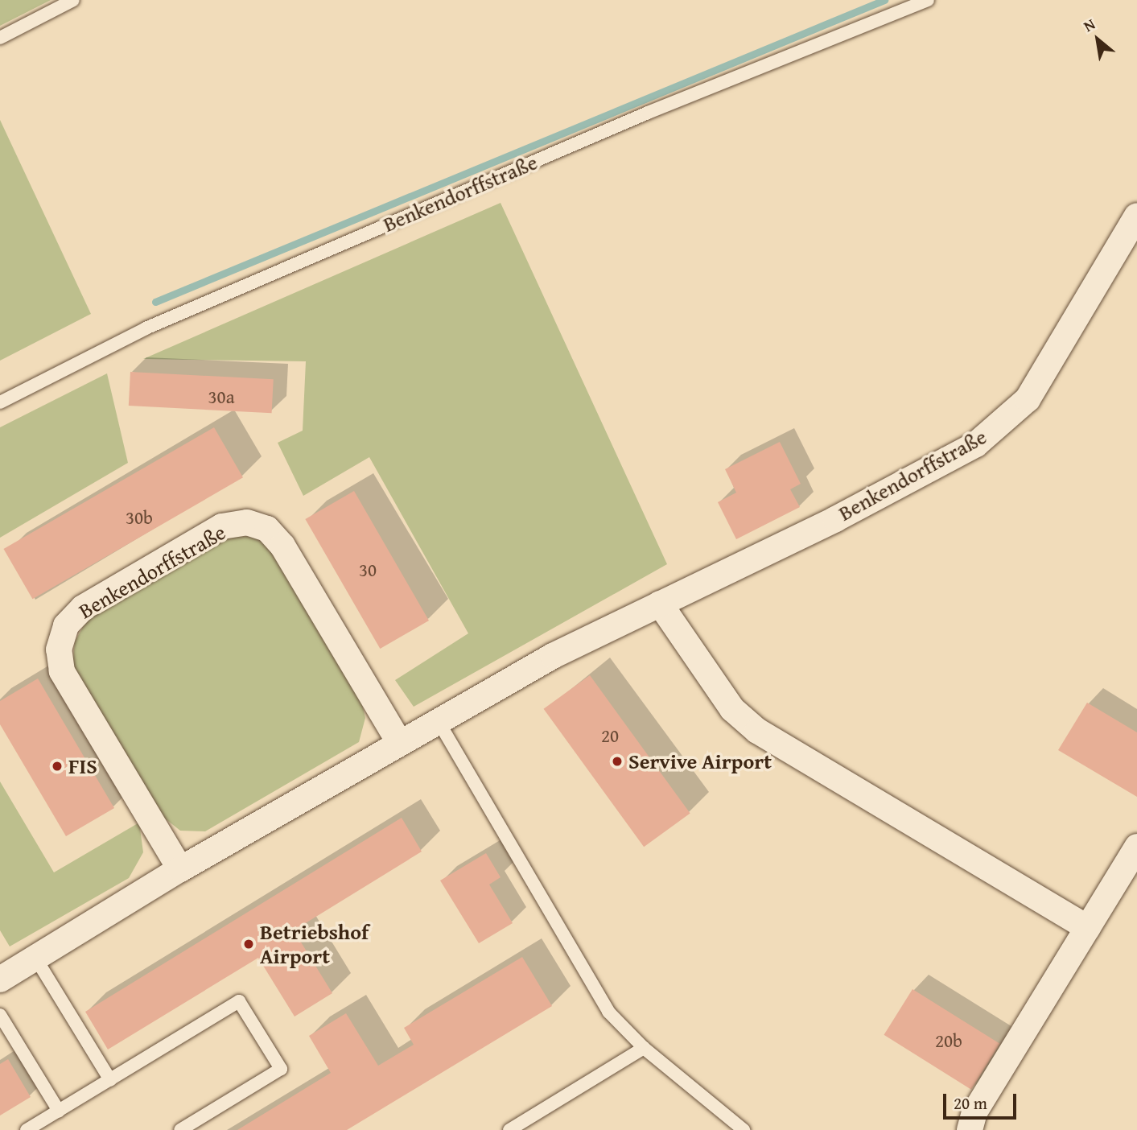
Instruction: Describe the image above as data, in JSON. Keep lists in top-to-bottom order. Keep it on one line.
{"streets":{"street":["Benkendorffstraße"]},"places":["Servive Airport","FIS","Betriebshof Airport"],"house_numbers":["30a","30b","30","20","20b"],"scale_bar":"20 m","north":"top left"}
